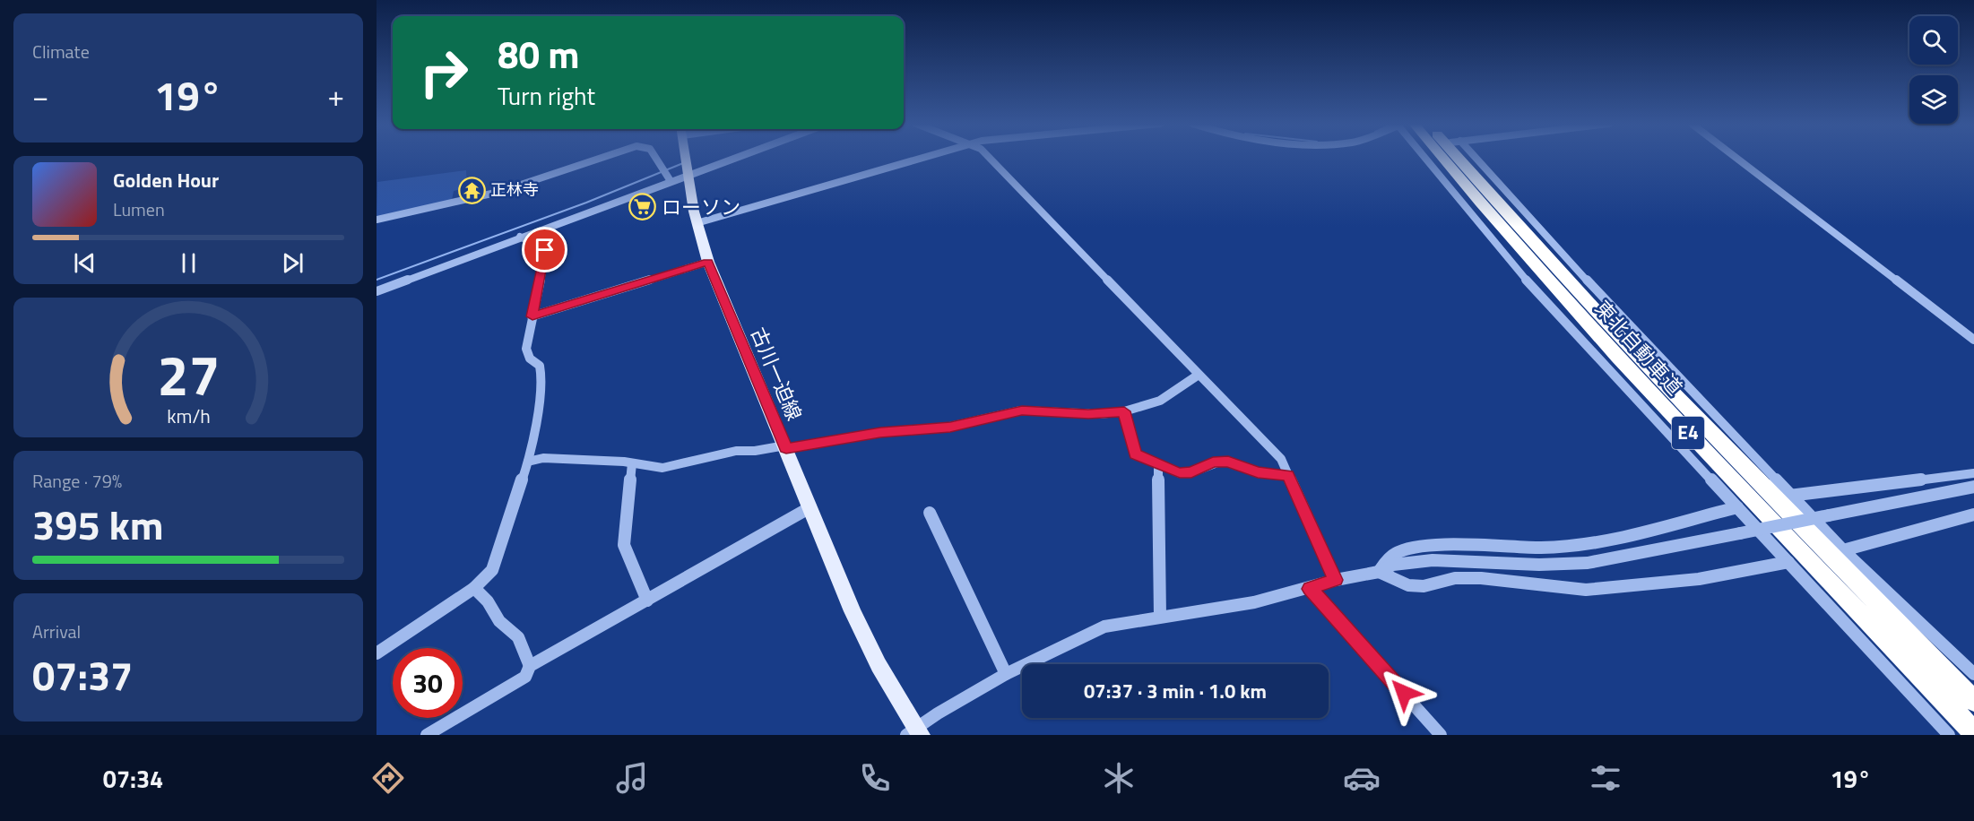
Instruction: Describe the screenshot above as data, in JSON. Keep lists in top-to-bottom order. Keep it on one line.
{"streets":{"highway":["東北自動車道","E4"],"main road":["古川一迫線"]},"places":{"temple":["正林寺"],"supermarket":["ローソン"]},"page":{"tile":["Climate",["Range · 79%","395 km"],["Arrival","07:37"]],"turn":["80 m","Turn right"],"heat":["−","19°","+"],"song":["Golden Hour","Lumen"],"limit":"30","trip":"07:37 · 3 min · 1.0 km","tabs":["07:34","19°"],"gauge":["27","km/h"]}}
